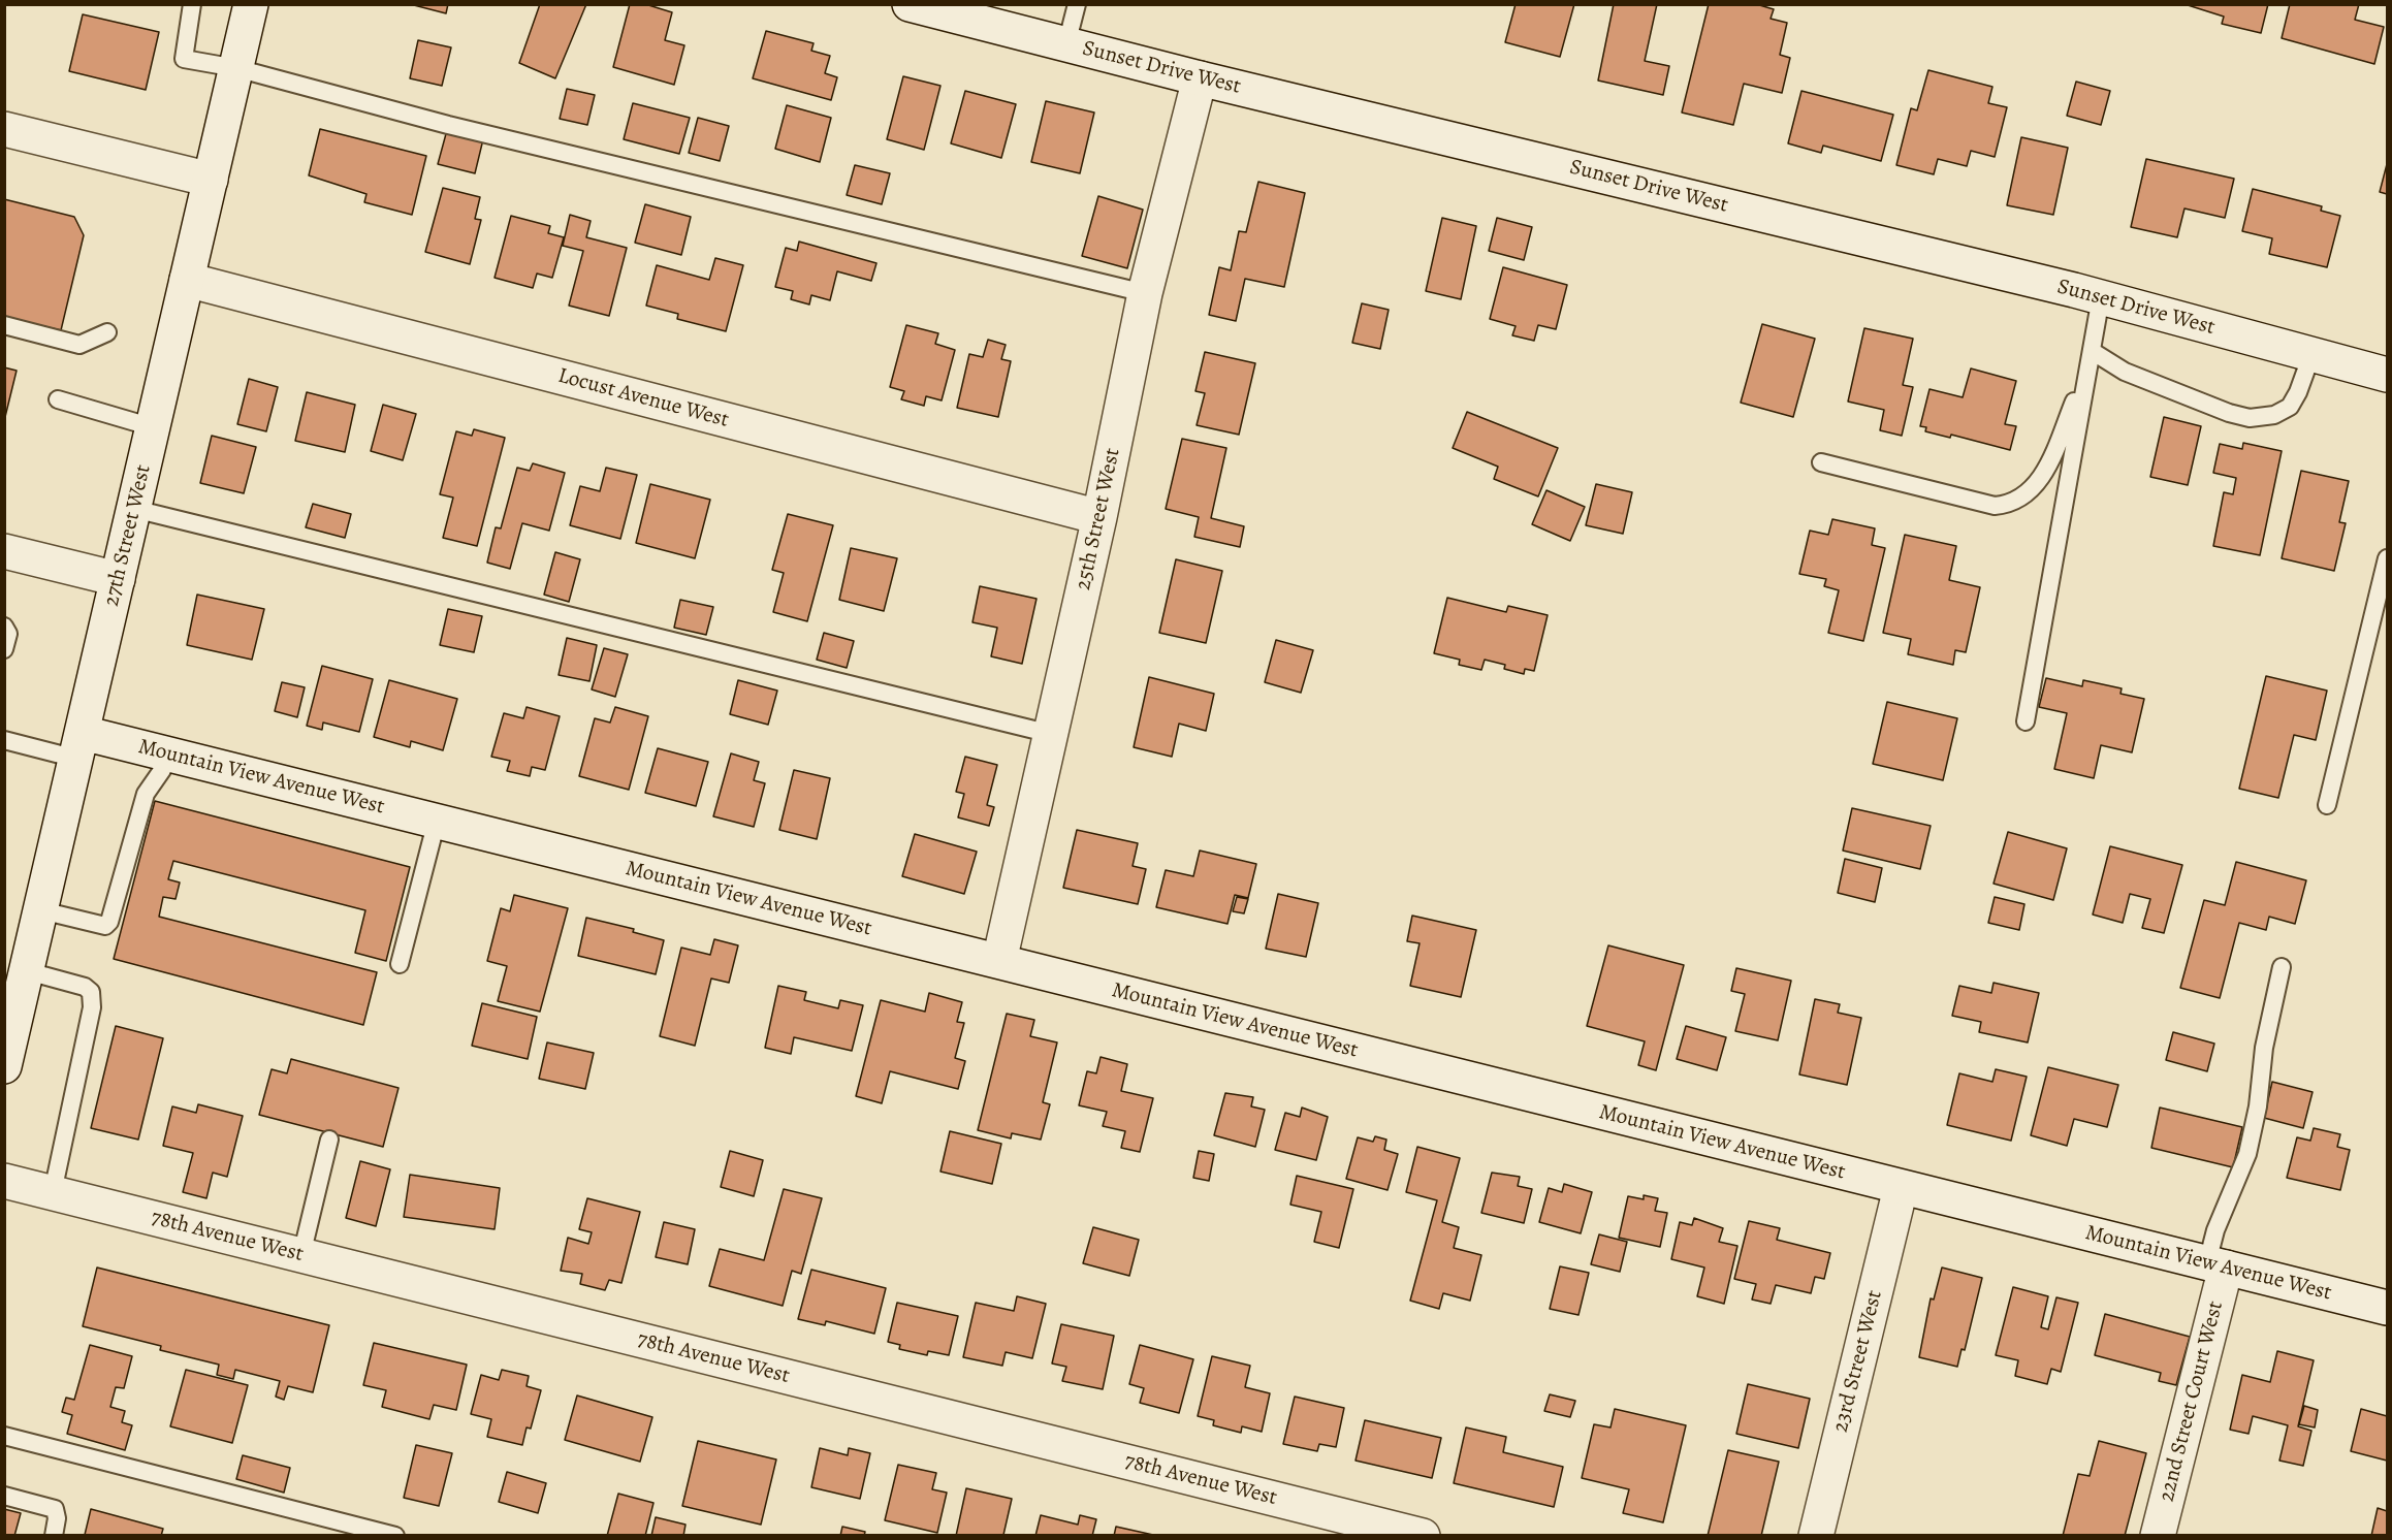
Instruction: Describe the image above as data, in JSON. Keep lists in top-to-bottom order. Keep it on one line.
{"streets":{"street":["Sunset Drive West","Locust Avenue West","25th Street West","27th Street West","Mountain View Avenue West","78th Avenue West","23rd Street West","22nd Street Court West"]},"crossings":[["Sunset Drive West","25th Street West"],["Locust Avenue West","25th Street West"],["Locust Avenue West","27th Street West"],["25th Street West","Mountain View Avenue West"],["27th Street West","Mountain View Avenue West"],["Mountain View Avenue West","23rd Street West"],["Mountain View Avenue West","22nd Street Court West"]]}
